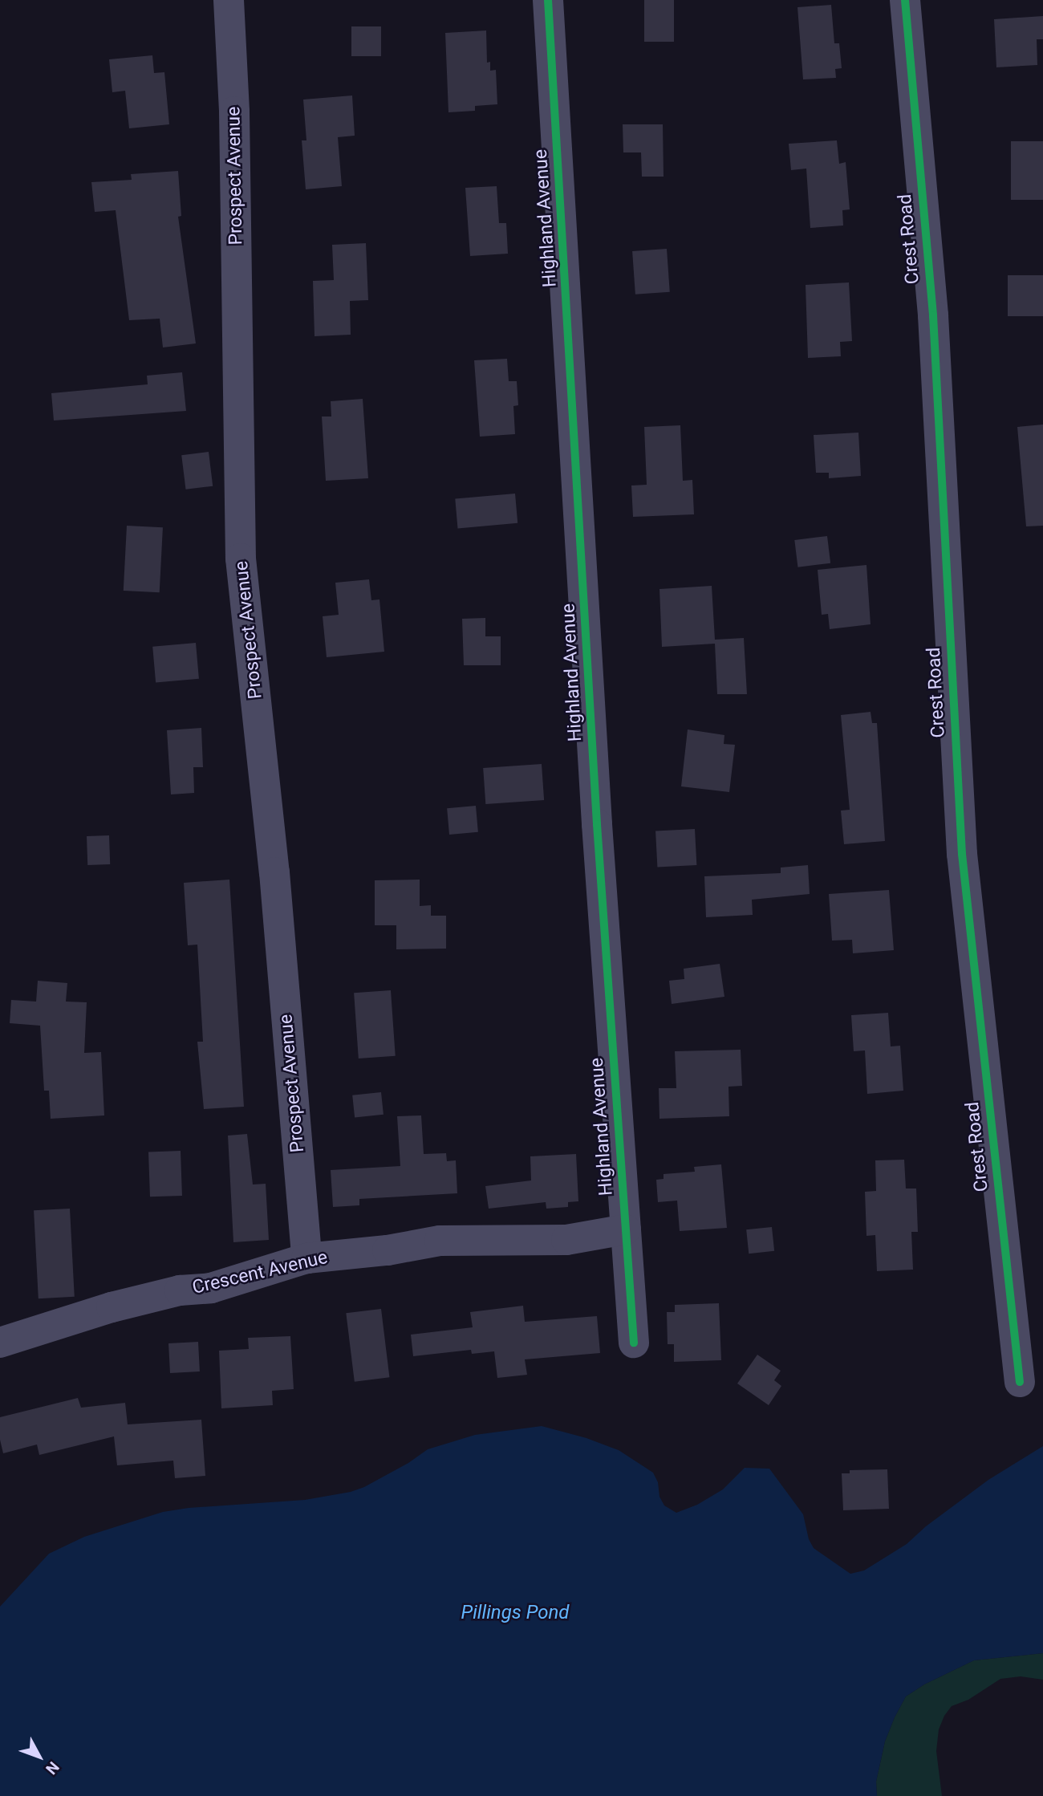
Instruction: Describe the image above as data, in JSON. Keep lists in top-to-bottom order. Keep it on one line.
{"streets":{"street":["Prospect Avenue","Highland Avenue","Crest Road","Crescent Avenue"]},"crossings":[["Prospect Avenue","Crescent Avenue"],["Highland Avenue","Crescent Avenue"]],"water":["Pillings Pond"],"north":"bottom right"}
